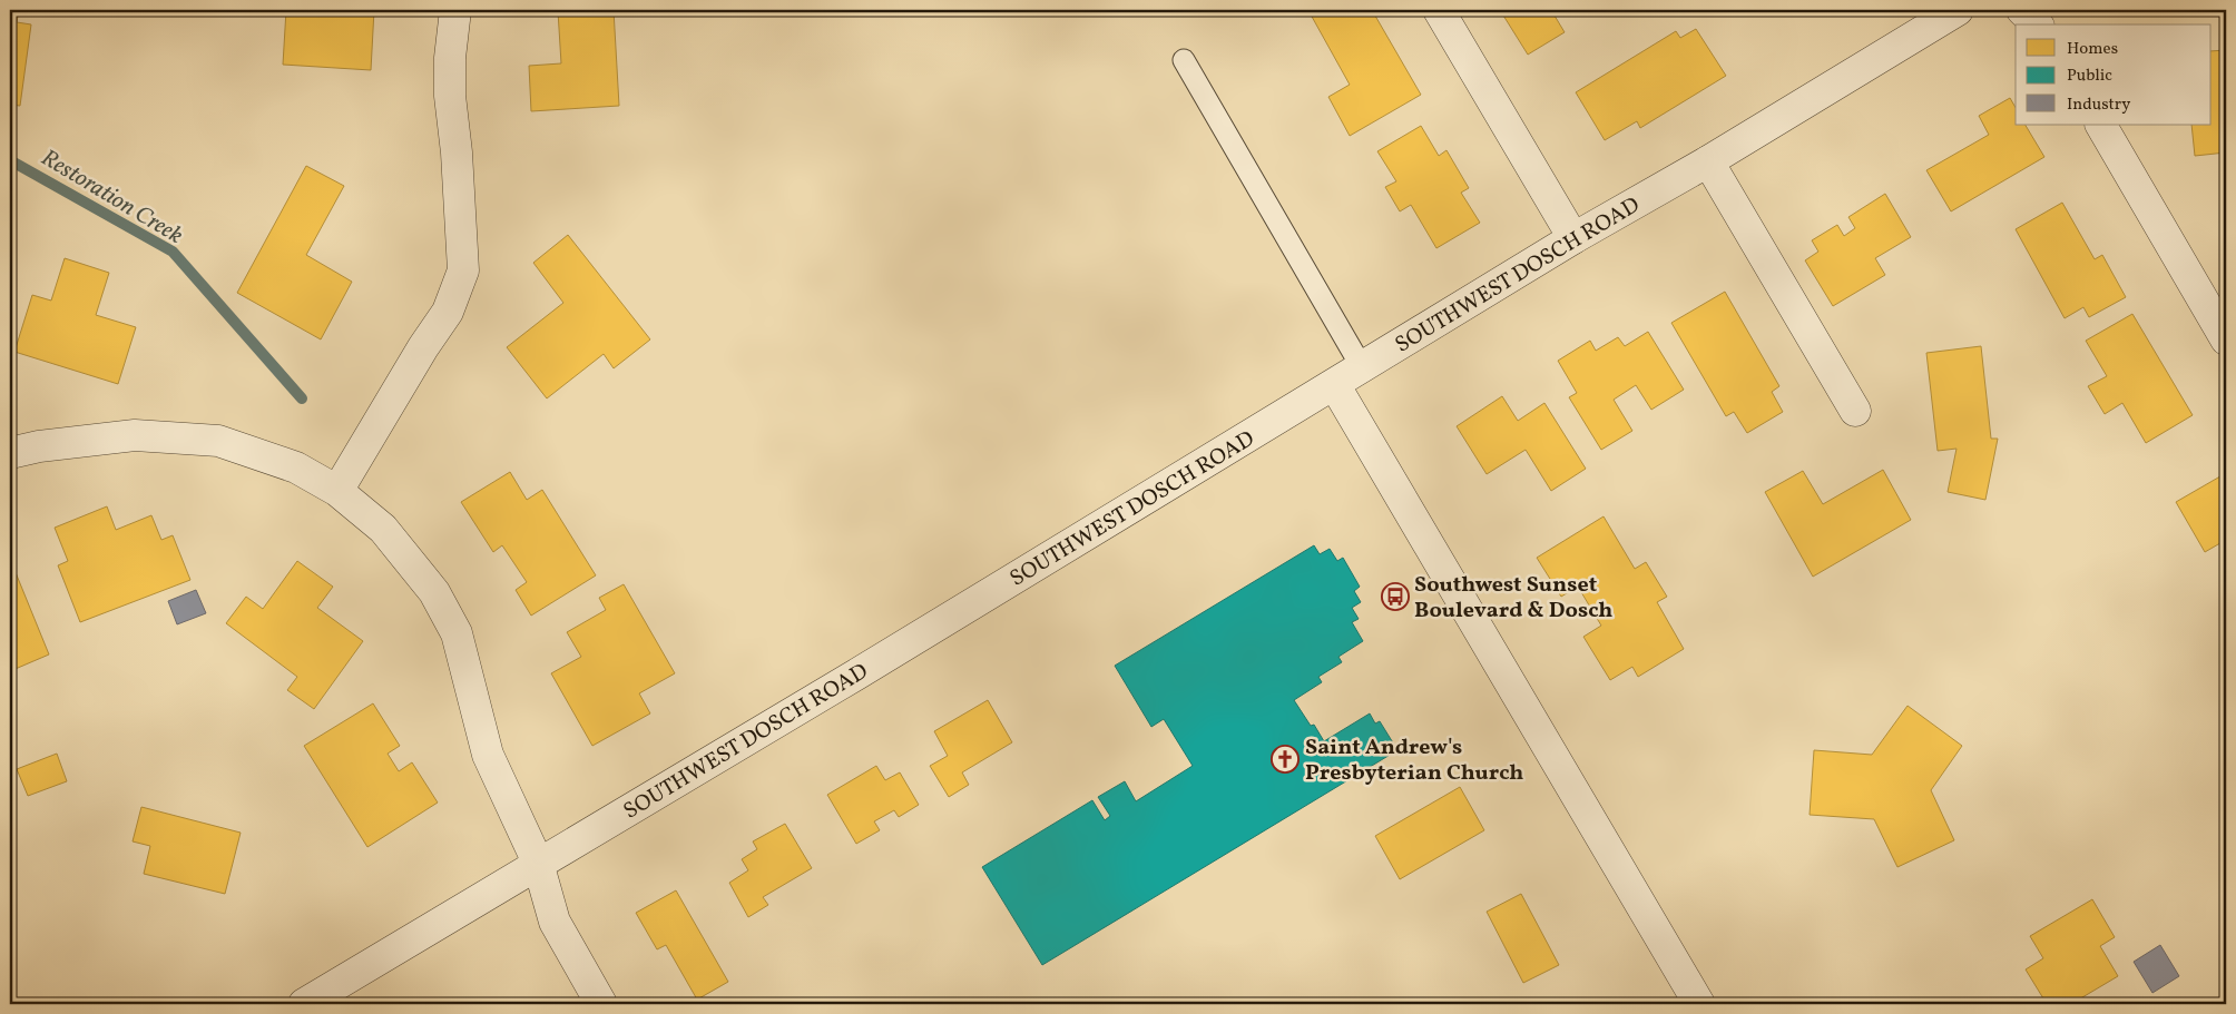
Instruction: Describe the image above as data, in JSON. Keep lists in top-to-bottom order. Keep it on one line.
{"streets":{"street":["SOUTHWEST DOSCH ROAD"]},"water":["Restoration Creek"],"places":{"bus stop":["Southwest Sunset Boulevard & Dosch"],"church":["Saint Andrew's Presbyterian Church"]},"legend":["Homes","Public","Industry"]}
